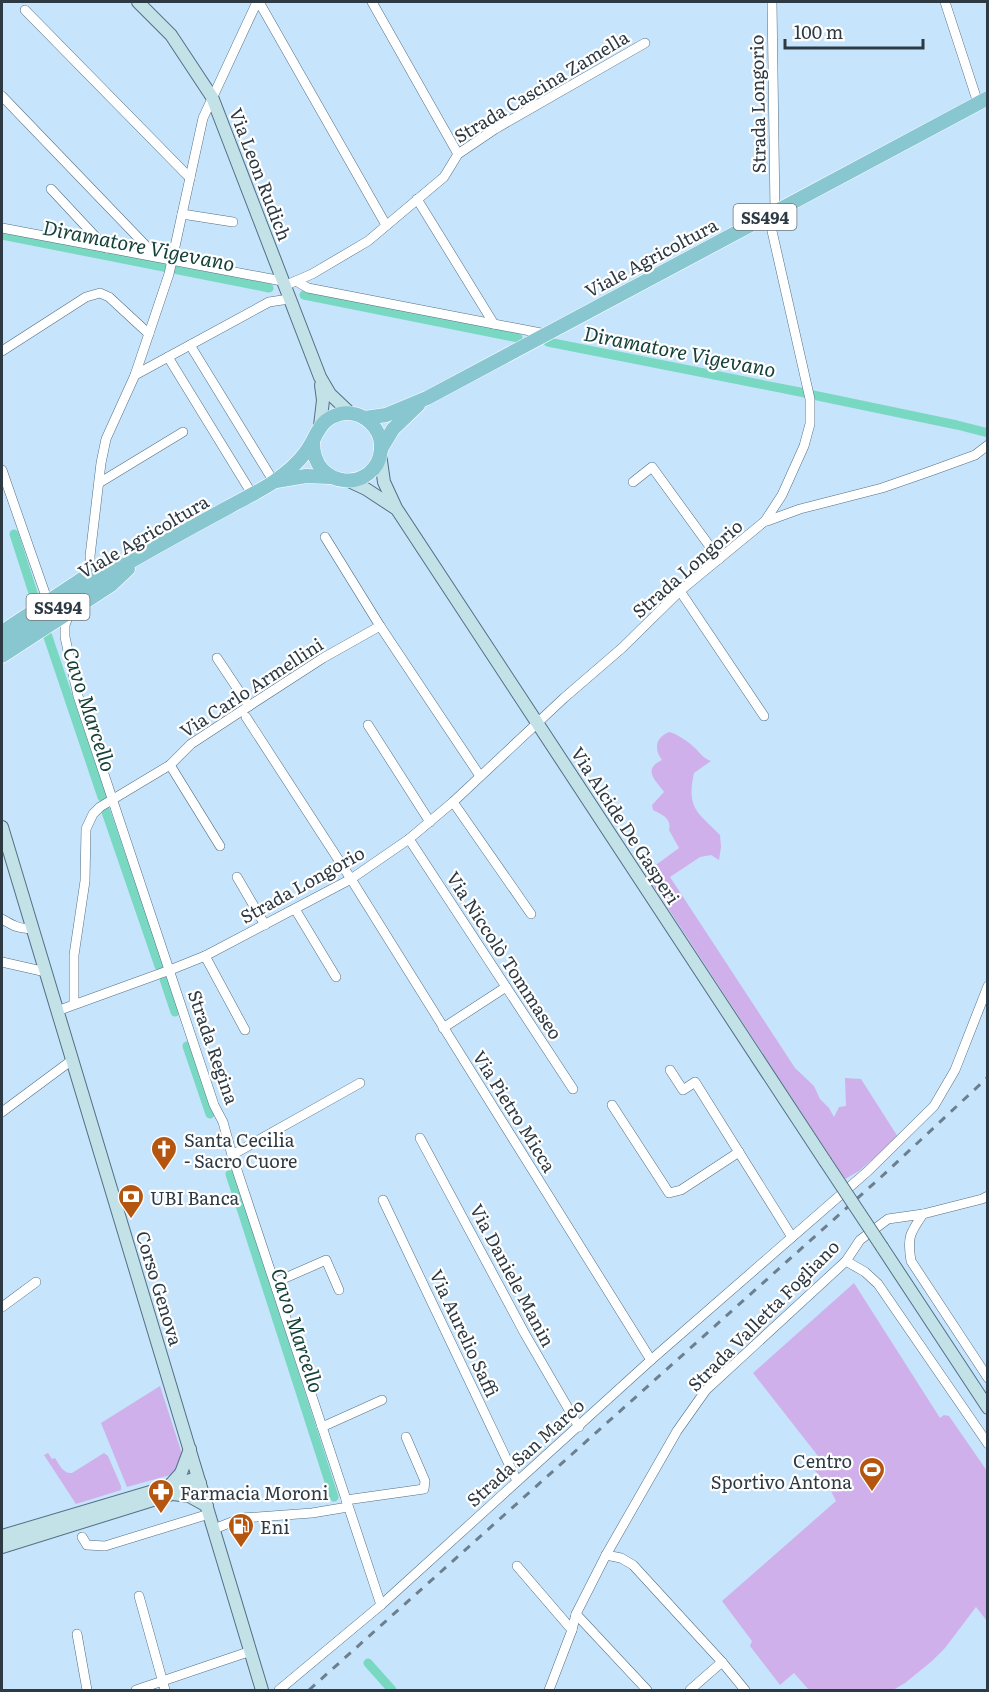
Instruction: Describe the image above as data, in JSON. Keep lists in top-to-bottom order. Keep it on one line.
{"streets":{"main road":["Via Leon Rudich","SS494","Viale Agricoltura","Via Alcide De Gasperi","Corso Genova"],"street":["Strada Cascina Zamella","Strada Longorio","Via Carlo Armellini","Via Niccolò Tommaseo","Strada Regina","Via Pietro Micca","Via Daniele Manin","Strada Valletta Fogliano","Via Aurelio Saffi","Strada San Marco"]},"crossings":[["Strada Cascina Zamella","Via Leon Rudich"],["Strada Longorio","Viale Agricoltura"],["Strada Longorio","Via Carlo Armellini"],["Strada Longorio","Via Alcide De Gasperi"],["Strada Longorio","Via Niccolò Tommaseo"],["Strada Longorio","Strada Regina"],["Strada Longorio","Via Pietro Micca"],["Strada Longorio","Corso Genova"],["Viale Agricoltura","Via Alcide De Gasperi"],["Via Carlo Armellini","Strada Regina"],["Strada Regina","Strada San Marco"],["Via Pietro Micca","Strada San Marco"],["Via Daniele Manin","Strada San Marco"],["Via Aurelio Saffi","Strada San Marco"]],"water":["Diramatore Vigevano","Cavo Marcello"],"places":{"church":["Santa Cecilia - Sacro Cuore"],"bank":["UBI Banca"],"sports":["Centro Sportivo Antona"],"pharmacy":["Farmacia Moroni"],"fuel station":["Eni"]},"scale_bar":"100 m"}
